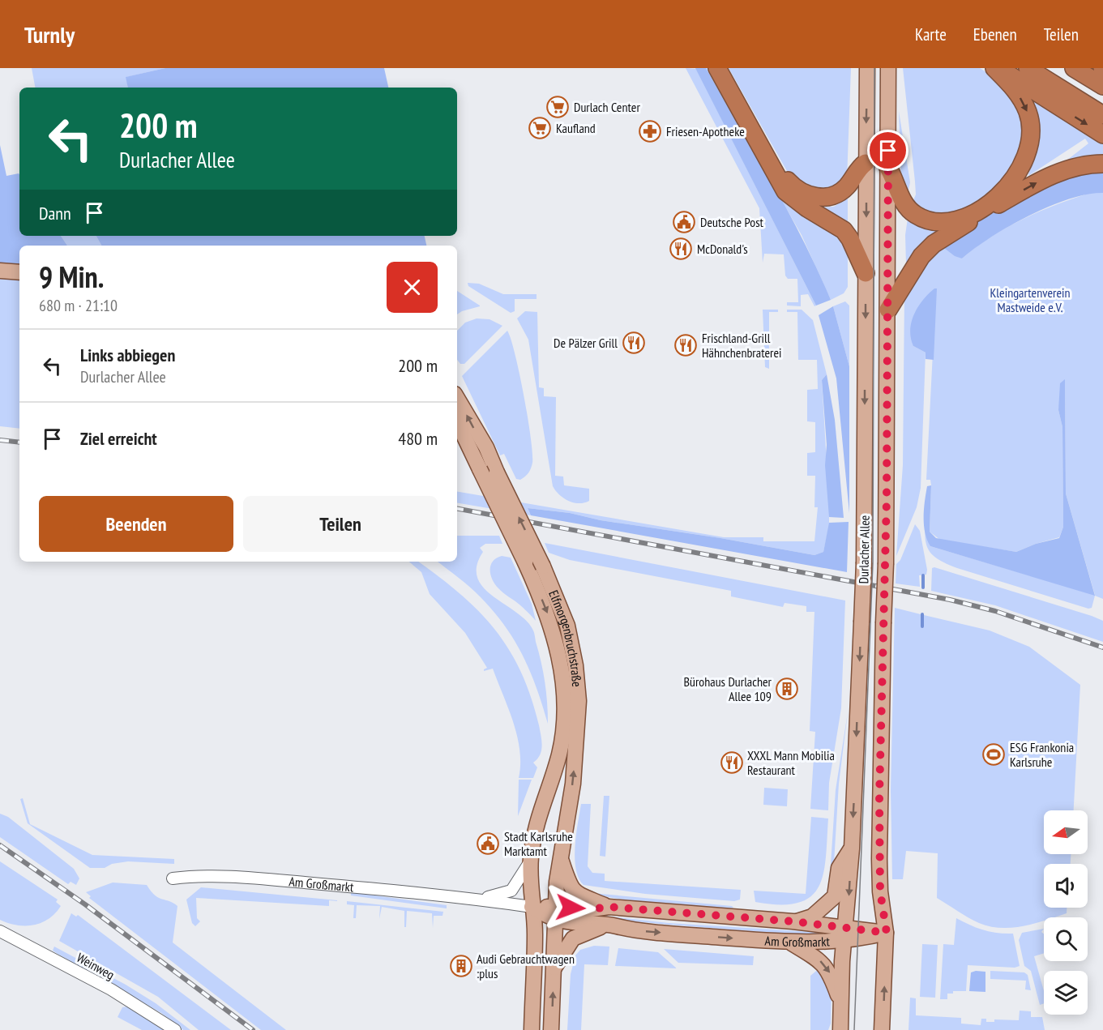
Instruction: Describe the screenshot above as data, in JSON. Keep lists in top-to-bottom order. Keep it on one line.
{"streets":{"main road":["Durlacher Allee","Elfmorgenbruchstraße","Am Großmarkt"],"street":["Weinweg"]},"crossings":[["Durlacher Allee","Am Großmarkt"],["Elfmorgenbruchstraße","Am Großmarkt"]],"parks":["Kleingartenverein Mastweide e.V."],"places":{"supermarket":["Durlach Center","Kaufland"],"pharmacy":["Friesen-Apotheke"],"public building":["Deutsche Post","Stadt Karlsruhe Marktamt"],"restaurant":["McDonald's","De Pälzer Grill","Frischland-Grill Hähnchenbraterei","XXXL Mann Mobilia Restaurant"],"building":["Bürohaus Durlacher Allee 109","Audi Gebrauchtwagen :plus"],"sports":["ESG Frankonia Karlsruhe"]},"north":"left","page":{"header":"Turnly","nav":["Karte","Ebenen","Teilen"],"turn":["200 m","Durlacher Allee"],"then":"Dann","heading":["9 Min.","680 m · 21:10"],"list":[{"name":"Links abbiegen","note":"Durlacher Allee","value":"200 m"},{"name":"Ziel erreicht","value":"480 m"}],"buttons":["Beenden","Teilen"]}}
